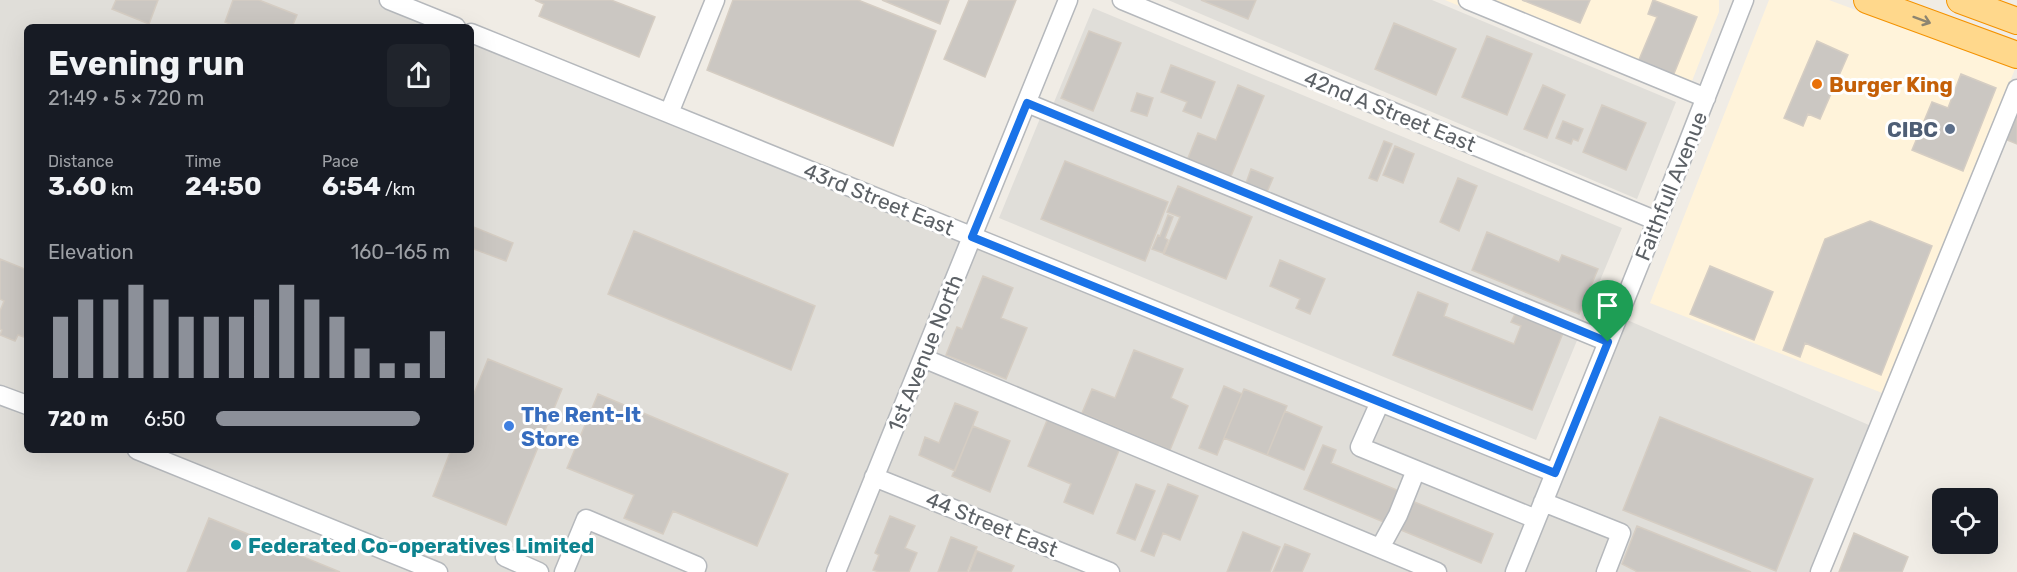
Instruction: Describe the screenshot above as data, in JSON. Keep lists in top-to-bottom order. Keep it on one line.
{"streets":{"street":["42nd A Street East","Faithfull Avenue","43rd Street East","1st Avenue North","44 Street East"]},"crossings":[["42nd A Street East","Faithfull Avenue"],["Faithfull Avenue","43rd Street East"],["43rd Street East","1st Avenue North"],["1st Avenue North","44 Street East"]],"places":["Burger King","CIBC","The Rent-It Store","Federated Co-operatives Limited"],"page":{"heading":["Evening run","21:49 · 5 × 720 m"],"stats":[["Distance","3.60 km"],["Time","24:50"],["Pace","6:54 /km"]],"chart":["Elevation","160–165 m"],"list":[{"name":"720 m","note":"6:50"}]}}
